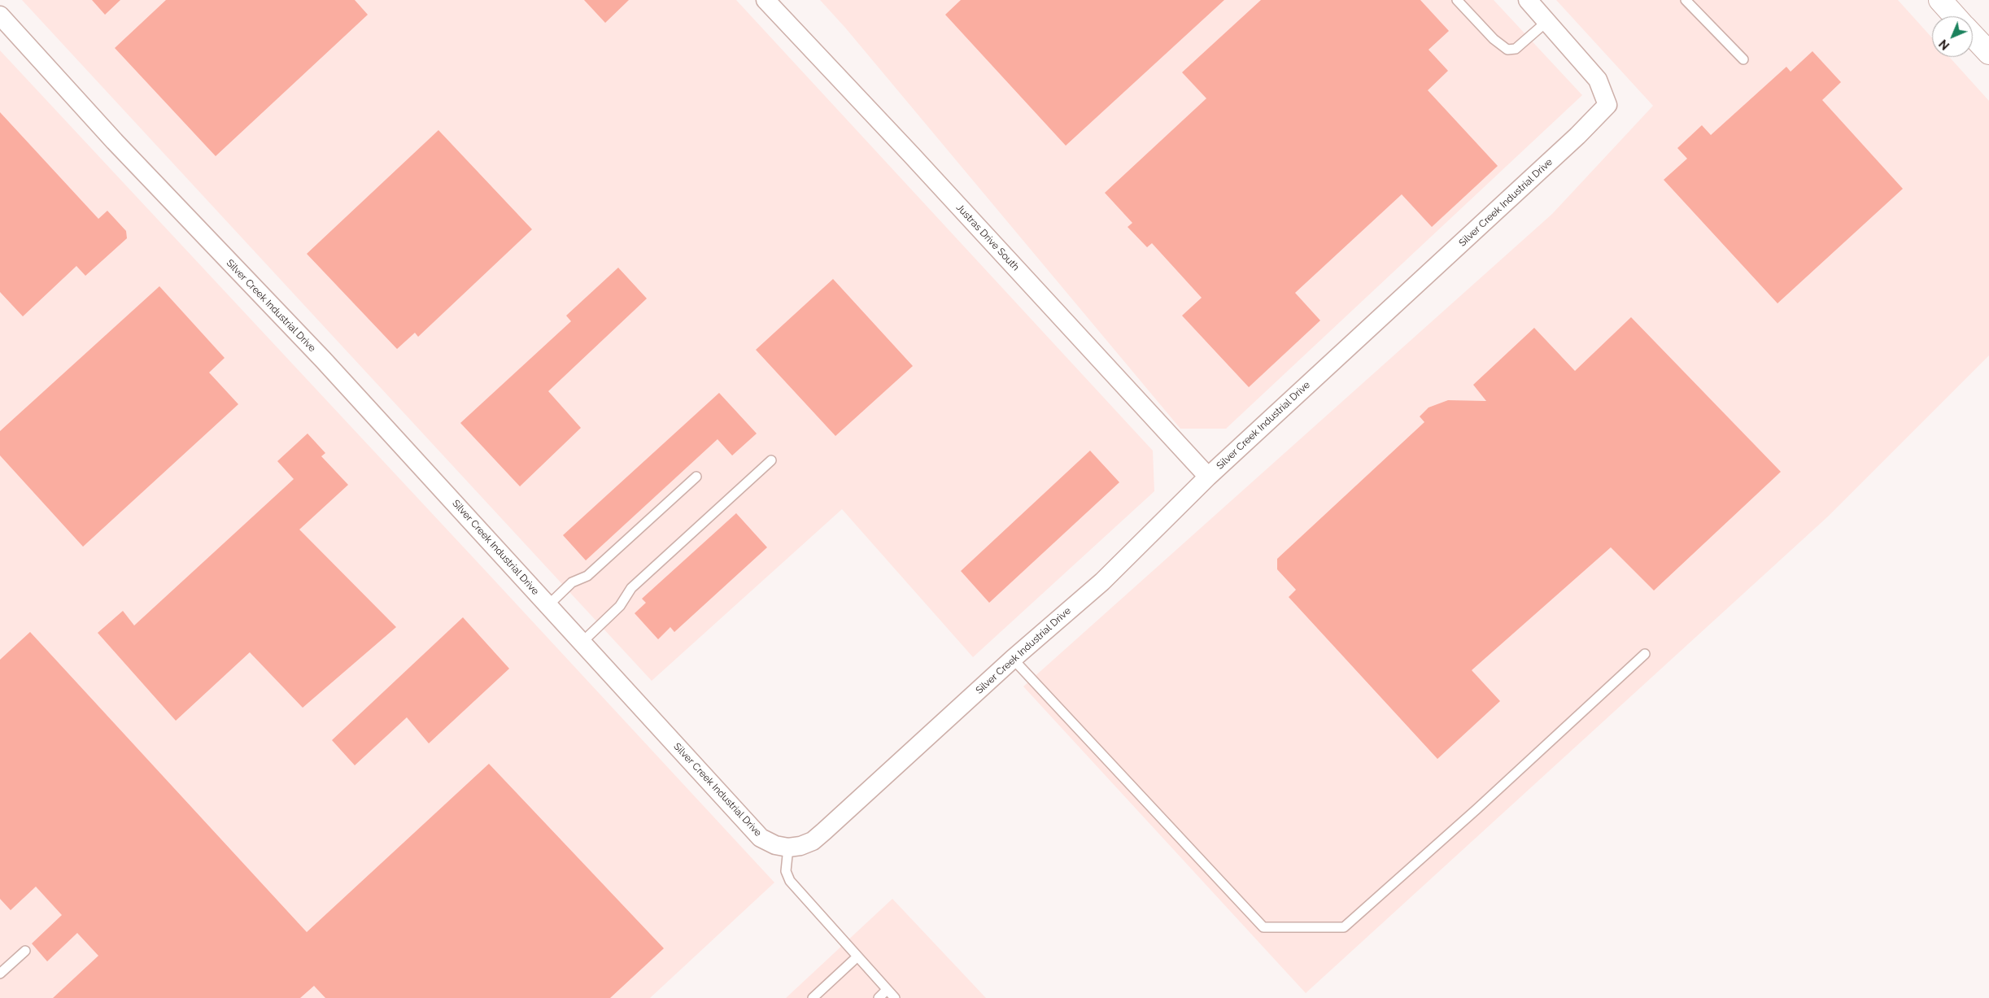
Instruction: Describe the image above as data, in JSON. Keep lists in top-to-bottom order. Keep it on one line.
{"streets":{"street":["Silver Creek Industrial Drive","Justras Drive South"]},"crossings":[["Silver Creek Industrial Drive","Justras Drive South"]],"north":"bottom left"}
